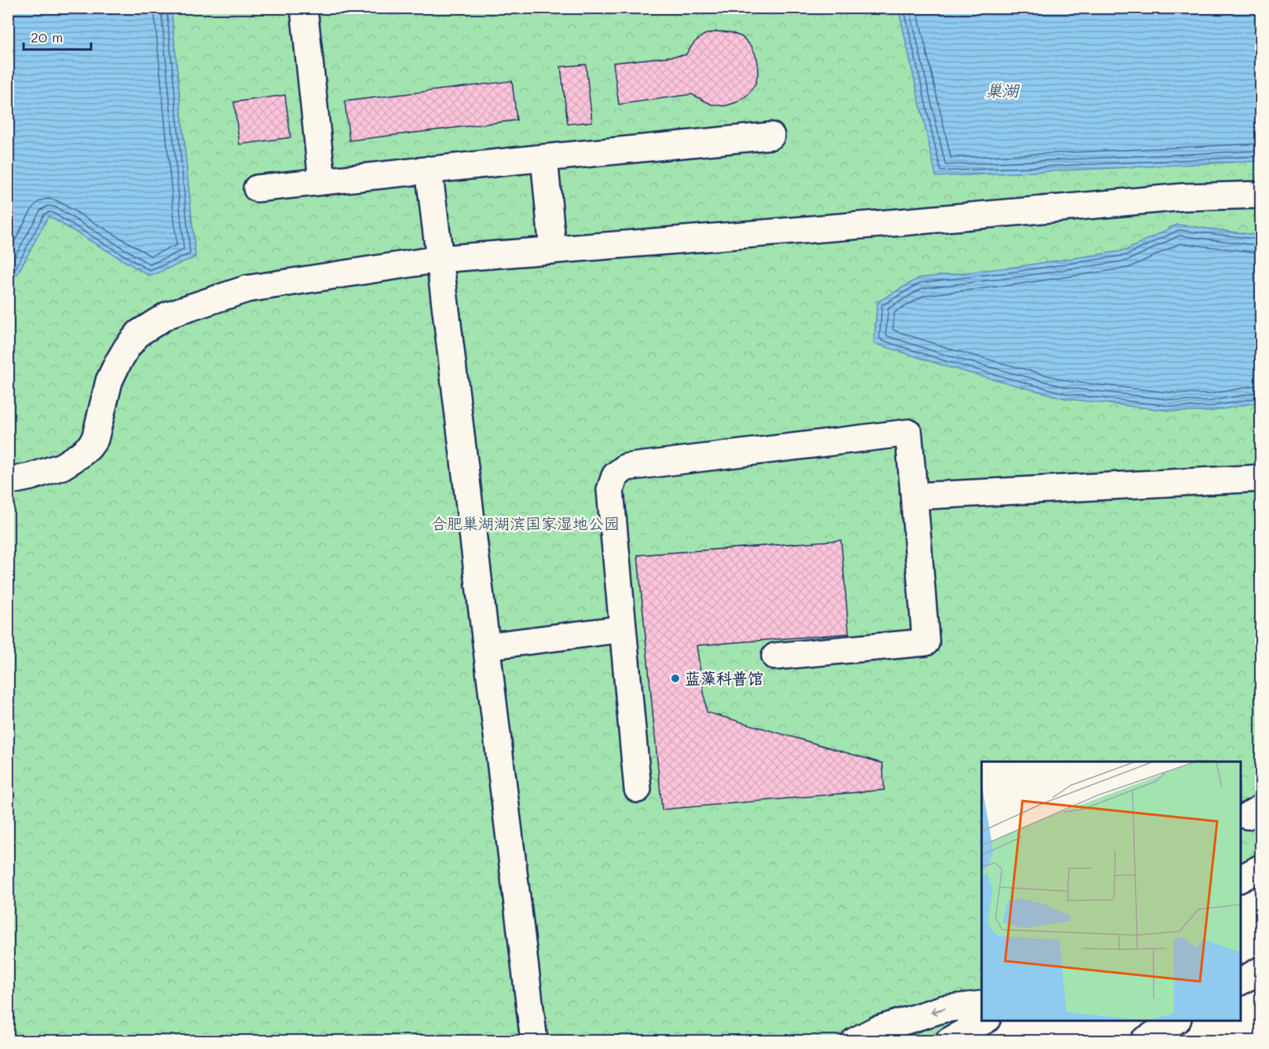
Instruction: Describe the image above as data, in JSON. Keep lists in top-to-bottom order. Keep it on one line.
{"water":["巢湖"],"parks":["合肥巢湖湖滨国家湿地公园"],"places":["蓝藻科普馆"],"scale_bar":"20 m"}
